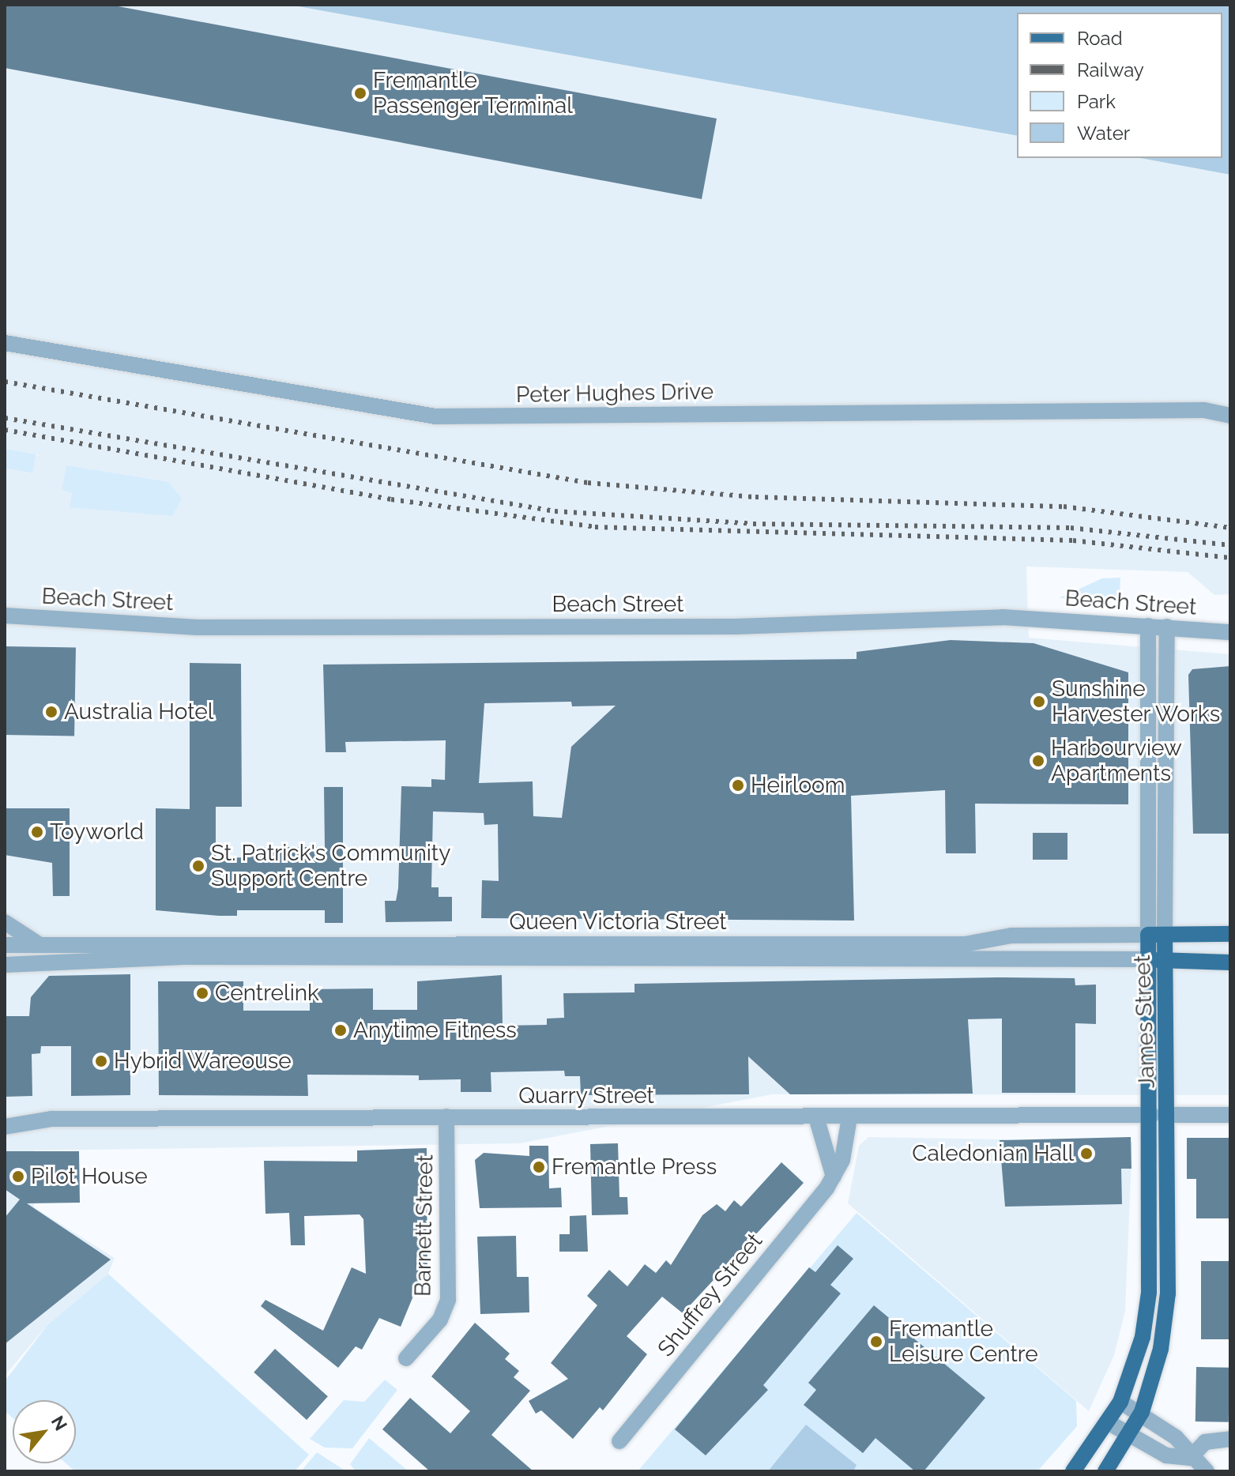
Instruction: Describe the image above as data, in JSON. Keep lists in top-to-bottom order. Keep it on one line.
{"streets":{"main road":["Queen Victoria Street","James Street"],"street":["Peter Hughes Drive","Beach Street","Quarry Street","Barnett Street","Shuffrey Street"]},"crossings":[["Beach Street","James Street"],["Queen Victoria Street","James Street"],["James Street","Quarry Street"],["Quarry Street","Barnett Street"],["Quarry Street","Shuffrey Street"]],"places":["Fremantle Passenger Terminal","Sunshine Harvester Works","Australia Hotel","Harbourview Apartments","Heirloom","Toyworld","St. Patrick's Community Support Centre","Centrelink","Anytime Fitness","Hybrid Wareouse","Caledonian Hall","Fremantle Press","Pilot House","Fremantle Leisure Centre"],"legend":["Road","Railway","Park","Water"],"north":"top right"}
